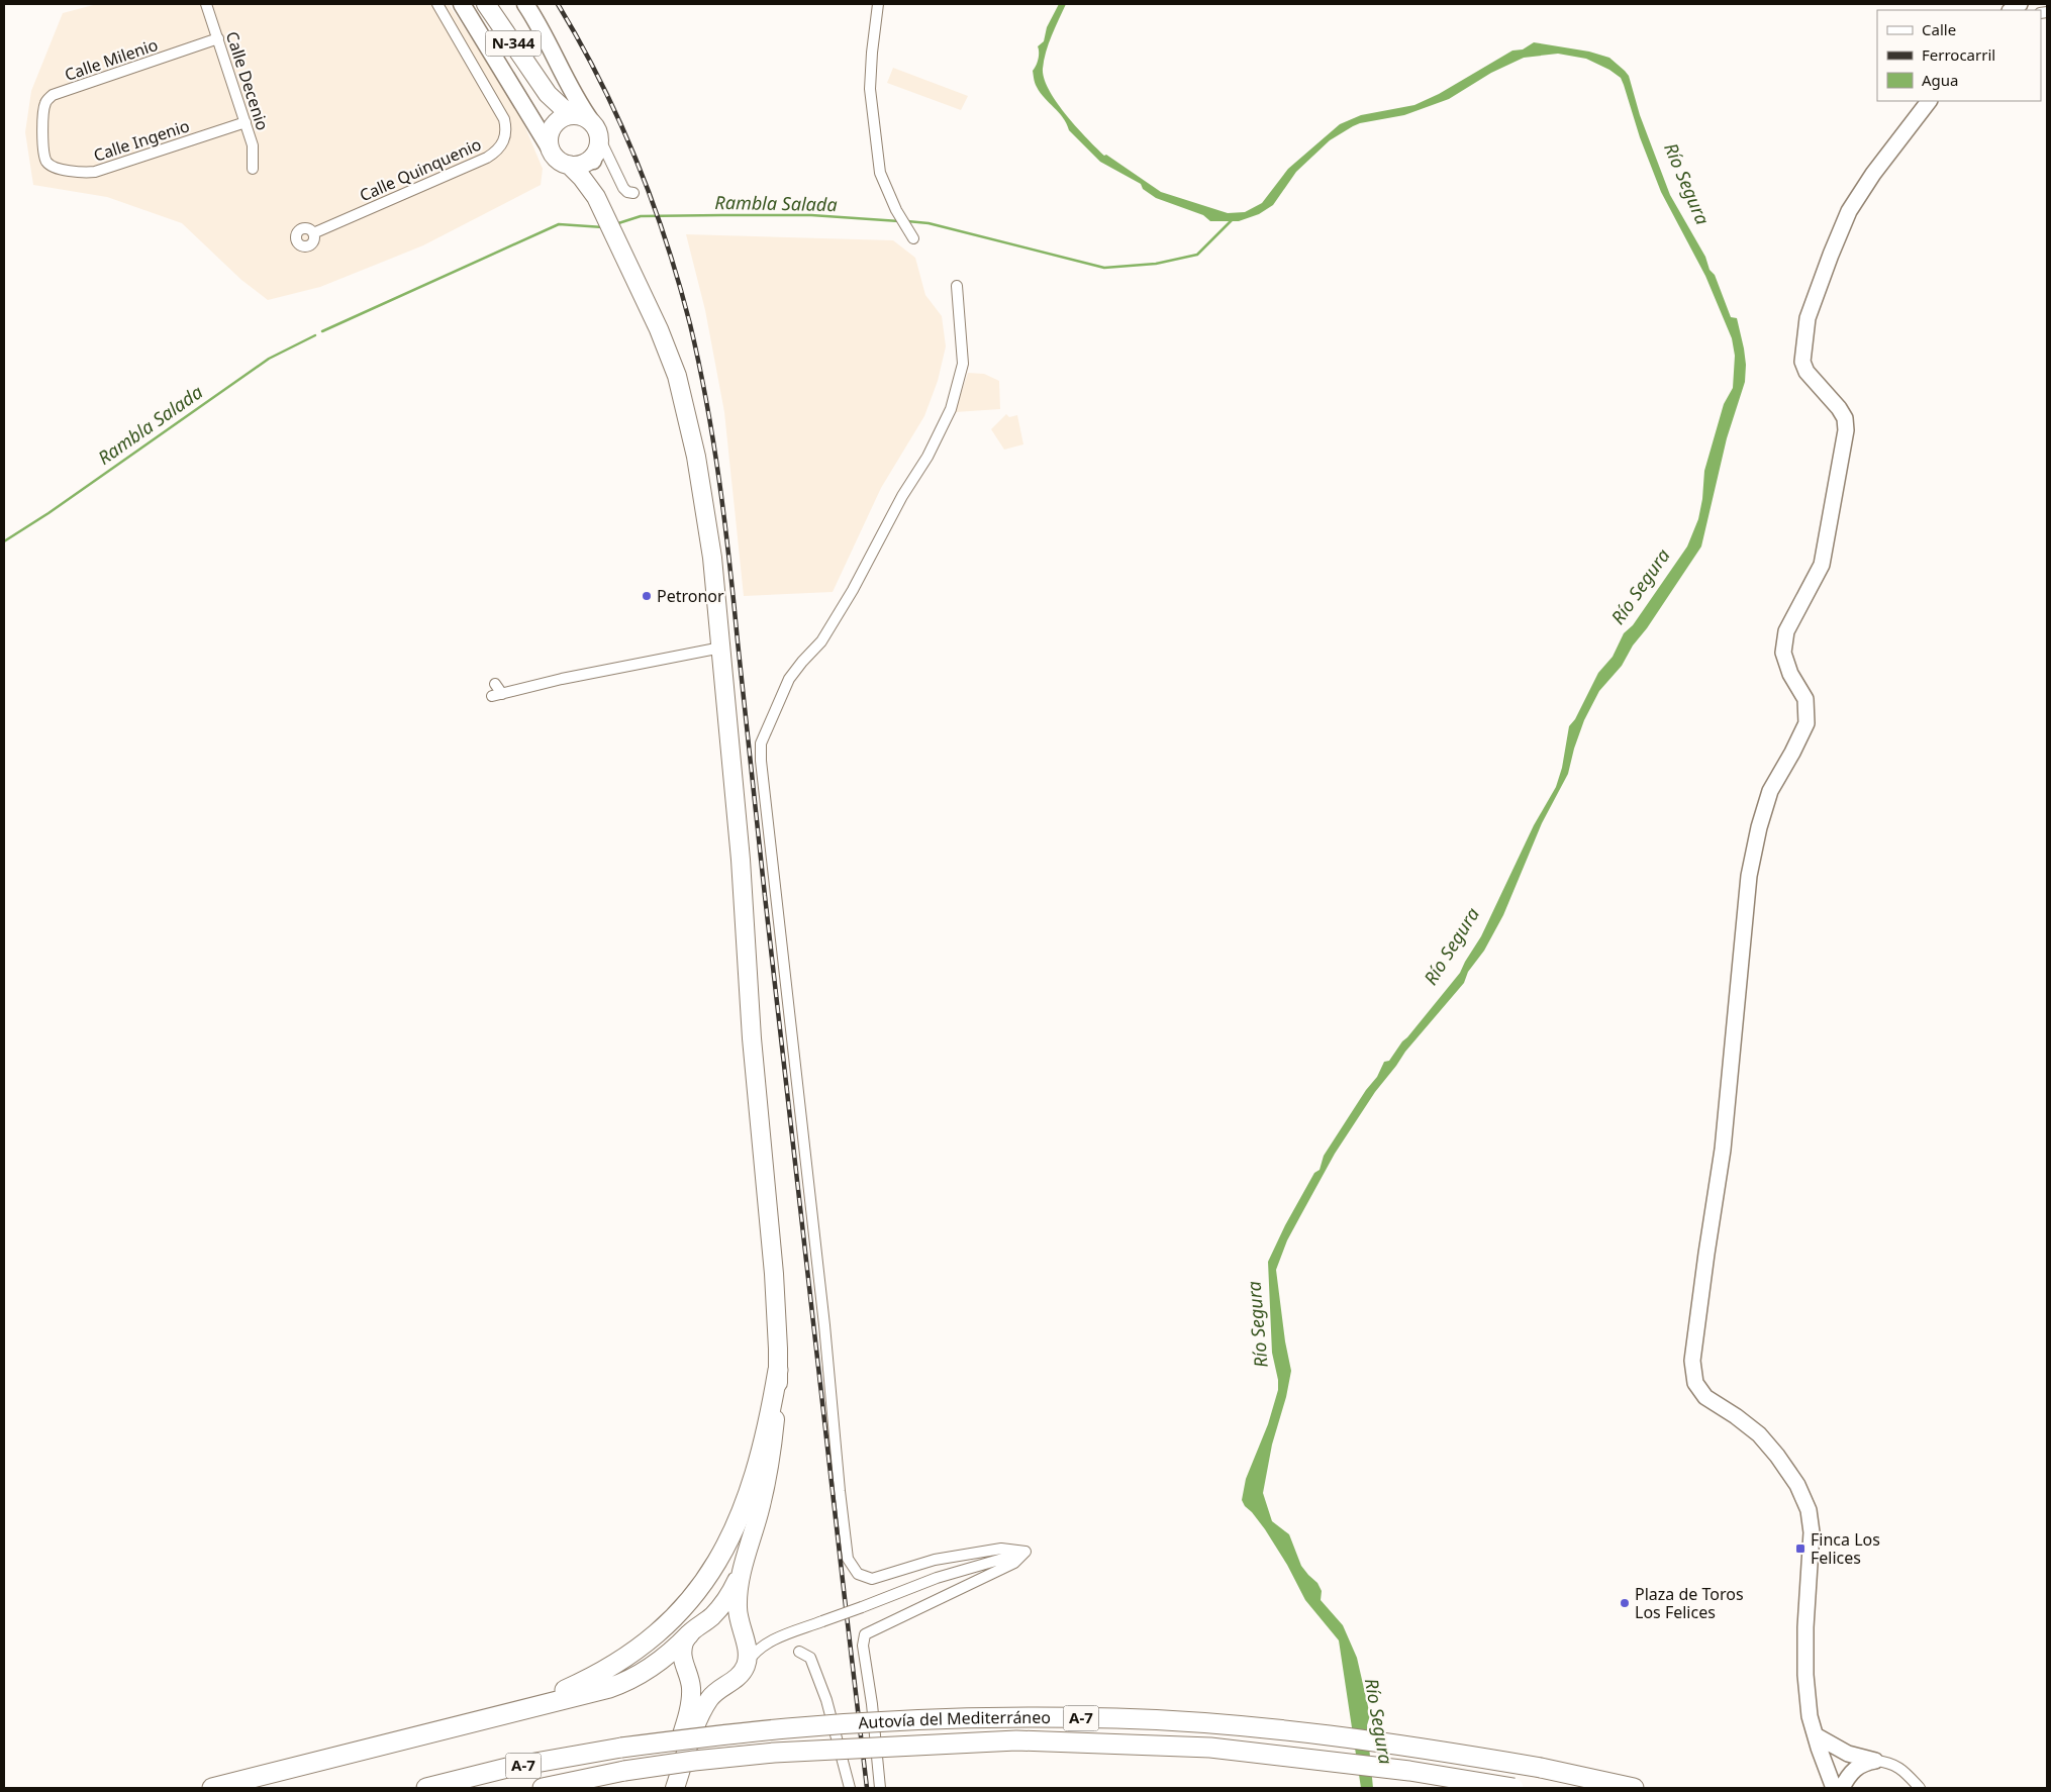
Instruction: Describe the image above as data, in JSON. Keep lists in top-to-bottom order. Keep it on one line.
{"streets":{"highway":["N-344","A-7","Autovía del Mediterráneo"],"street":["Calle Milenio","Calle Decenio","Calle Ingenio","Calle Quinquenio"]},"crossings":[["Calle Milenio","Calle Decenio"],["Calle Milenio","Calle Ingenio"],["Calle Decenio","Calle Ingenio"]],"water":["Río Segura","Rambla Salada"],"places":{"other":["Petronor","Plaza de Toros Los Felices"],"transit":["Finca Los Felices"]},"legend":["Calle","Ferrocarril","Agua"]}
